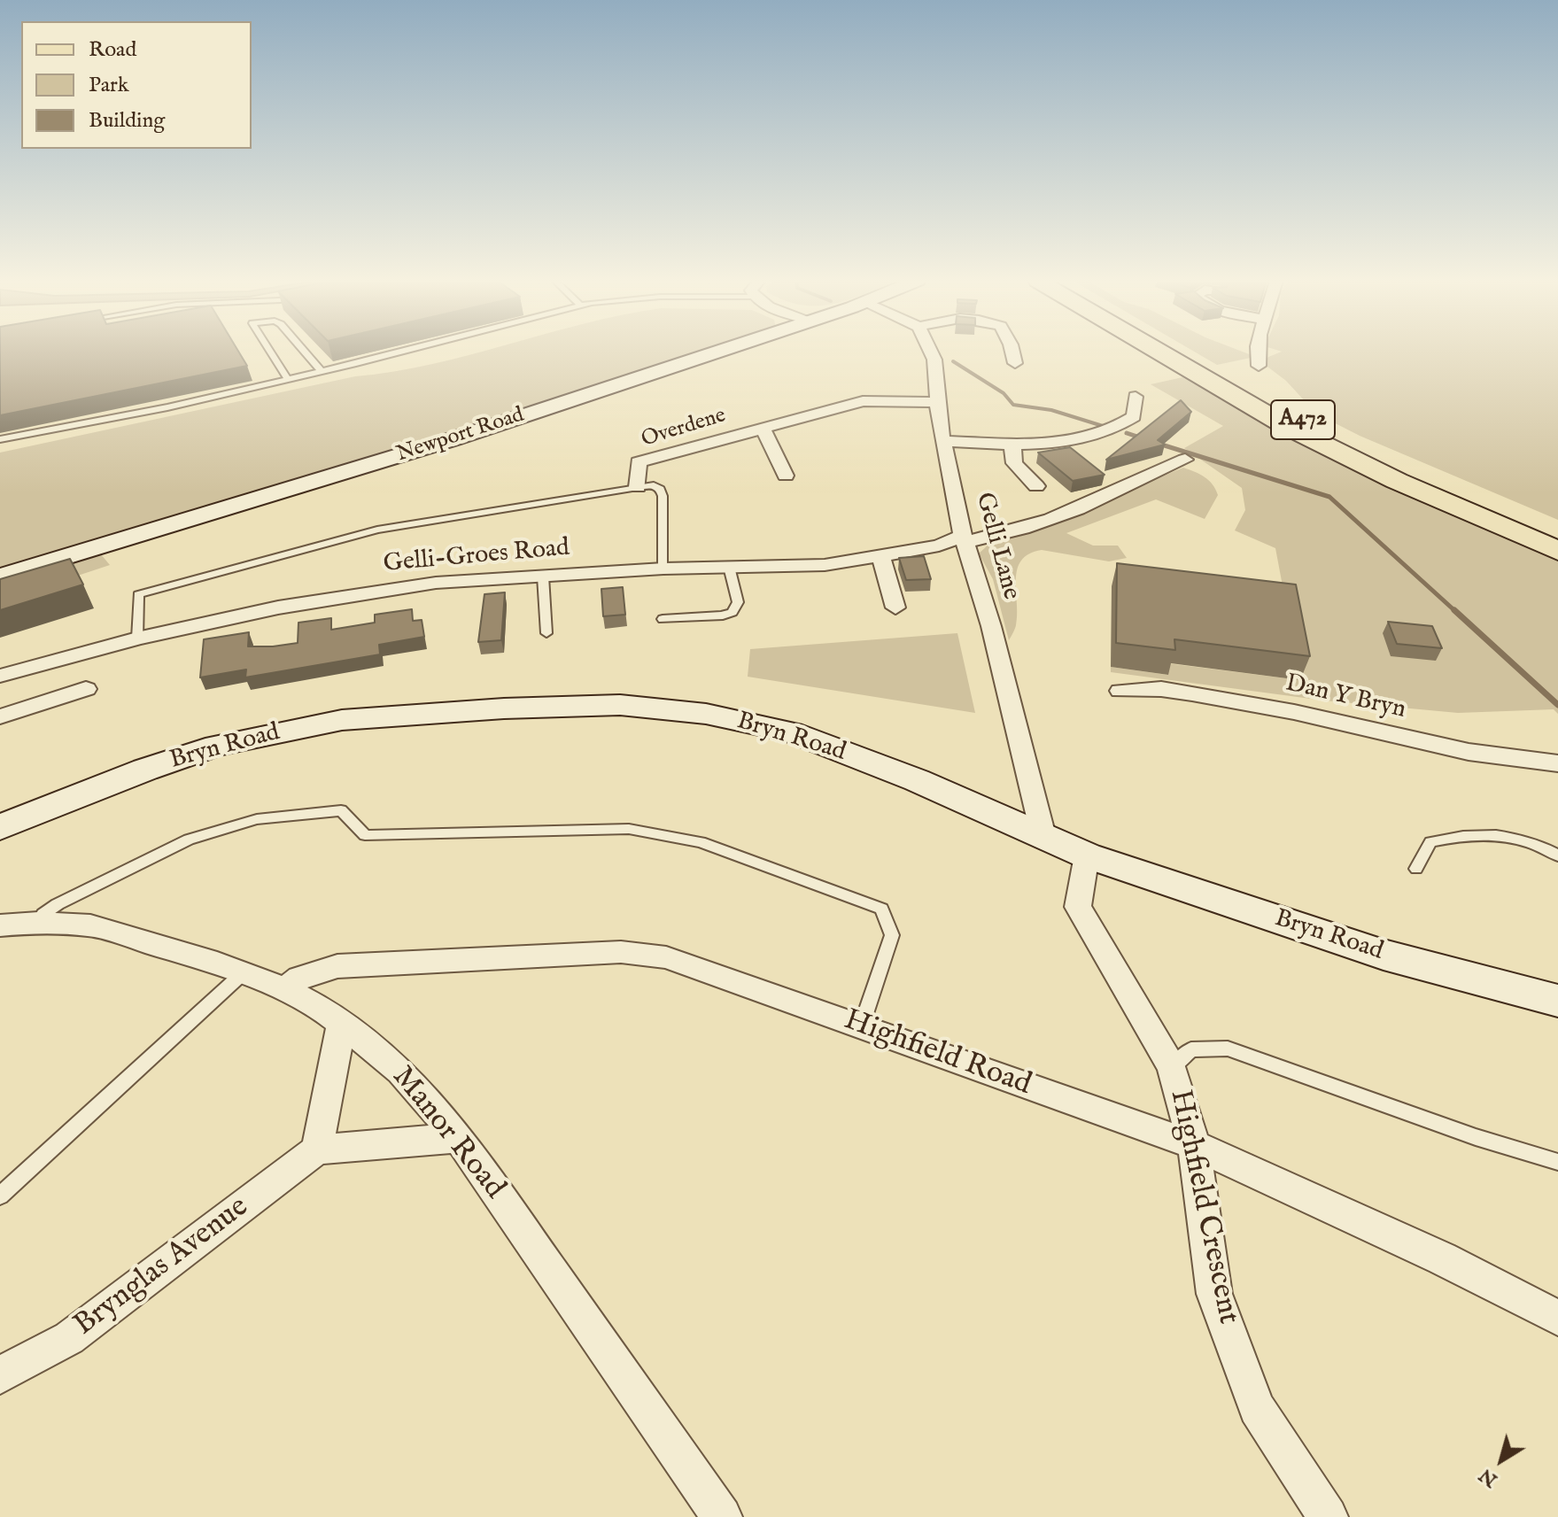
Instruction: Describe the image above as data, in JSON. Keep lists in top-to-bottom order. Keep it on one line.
{"streets":{"main road":["A472","Newport Road","Bryn Road"],"street":["Overdene","Gelli Lane","Gelli-Groes Road","Dan Y Bryn","Highfield Road","Manor Road","Highfield Crescent","Brynglas Avenue"]},"crossings":[["Overdene","Gelli Lane"],["Gelli Lane","Gelli-Groes Road"],["Gelli Lane","Bryn Road"],["Bryn Road","Highfield Crescent"],["Highfield Road","Manor Road"],["Highfield Road","Highfield Crescent"]],"legend":["Road","Park","Building"],"north":"bottom left"}
